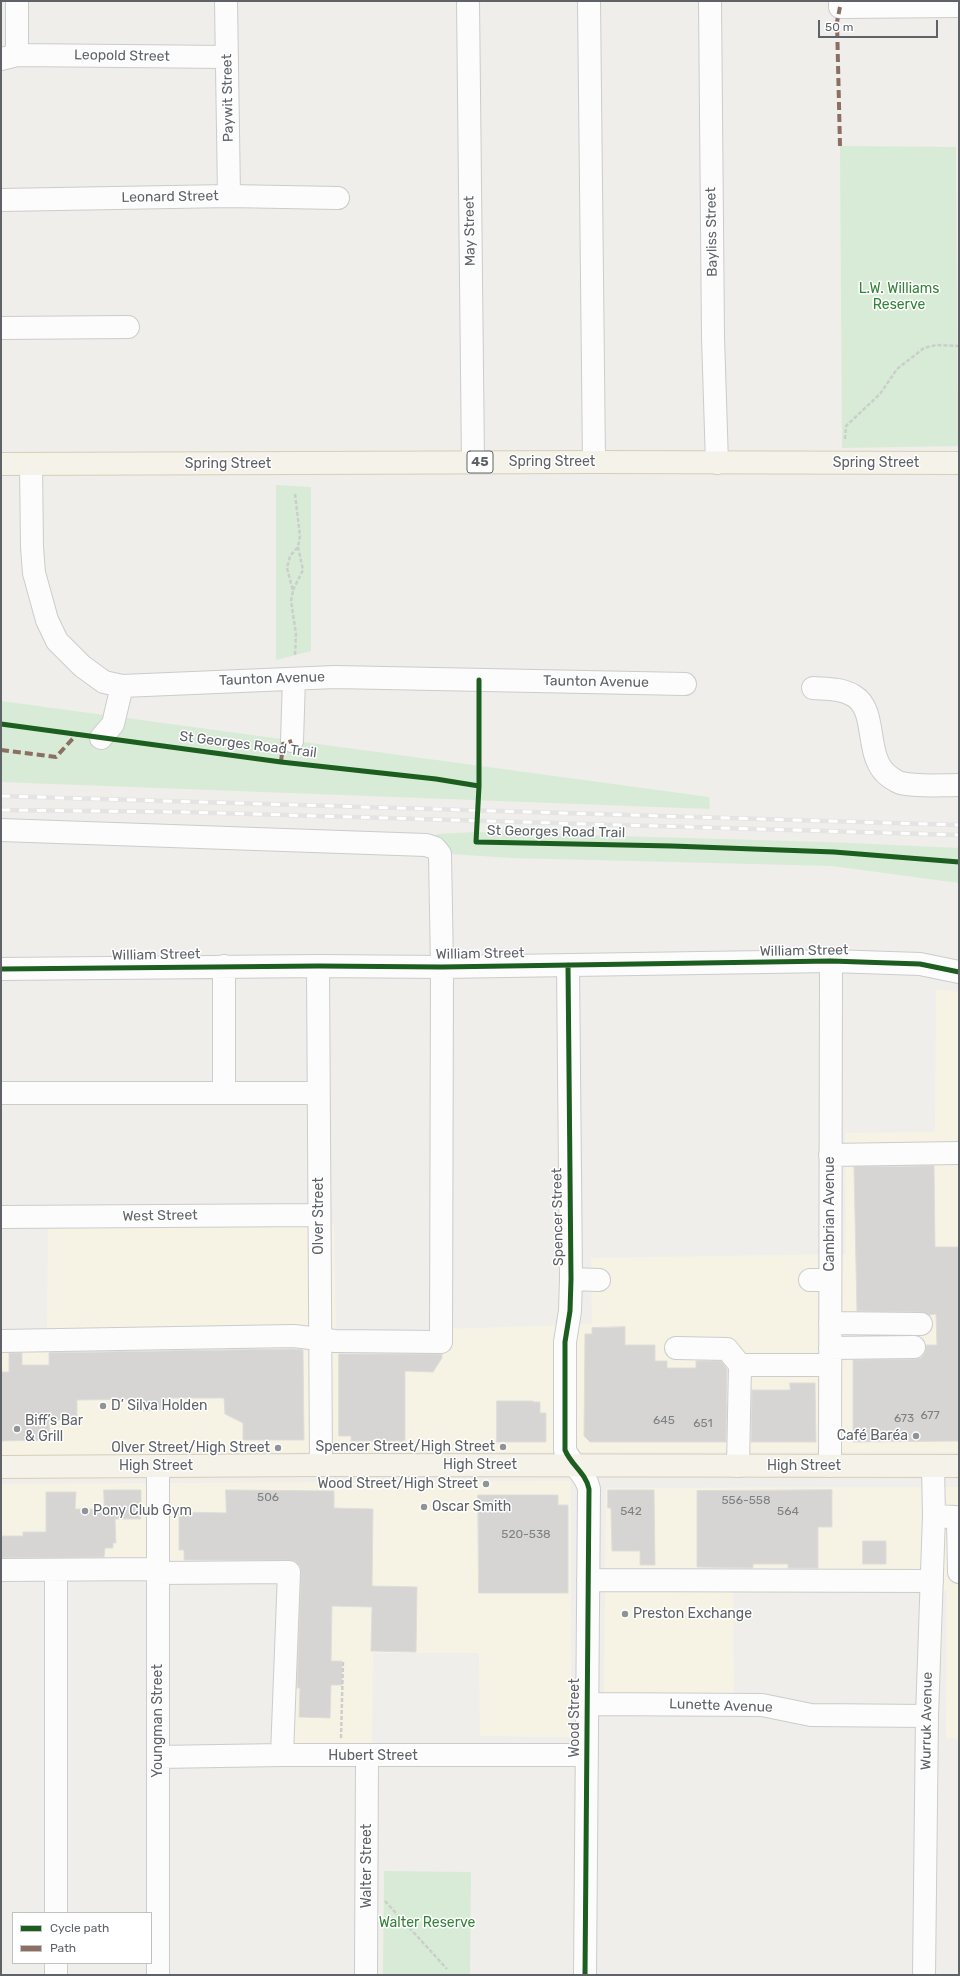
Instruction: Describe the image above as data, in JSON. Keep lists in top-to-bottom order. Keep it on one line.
{"streets":{"main road":["45","Spring Street","High Street"],"street":["Leopold Street","Paywit Street","Leonard Street","May Street","Bayliss Street","Taunton Avenue","William Street","Cambrian Avenue","West Street","Olver Street","Spencer Street","Lunette Avenue","Wood Street","Youngman Street","Wurruk Avenue","Hubert Street","Walter Street"],"cycle path":["St Georges Road Trail"]},"crossings":[["Leopold Street","Paywit Street"],["Paywit Street","Leonard Street"],["May Street","Spring Street"],["Bayliss Street","Spring Street"],["Spring Street","Taunton Avenue"],["William Street","Cambrian Avenue"],["William Street","Olver Street"],["William Street","Spencer Street"],["Cambrian Avenue","High Street"],["West Street","Olver Street"],["Olver Street","High Street"],["Spencer Street","High Street"],["Spencer Street","Wood Street"],["High Street","Wood Street"],["High Street","Youngman Street"],["High Street","Wurruk Avenue"],["Lunette Avenue","Wood Street"],["Lunette Avenue","Wurruk Avenue"],["Wood Street","Hubert Street"],["Youngman Street","Hubert Street"],["Hubert Street","Walter Street"]],"parks":["L.W. Williams Reserve","Walter Reserve"],"places":["D’ Silva Holden","Biff’s Bar & Grill","Café Baréa","Spencer Street/High Street","Olver Street/High Street","Wood Street/High Street","Oscar Smith","Pony Club Gym","Preston Exchange"],"house_numbers":["677","673","645","651","506","556-558","542","564","520-538"],"legend":["Cycle path","Path"],"scale_bar":"50 m"}
